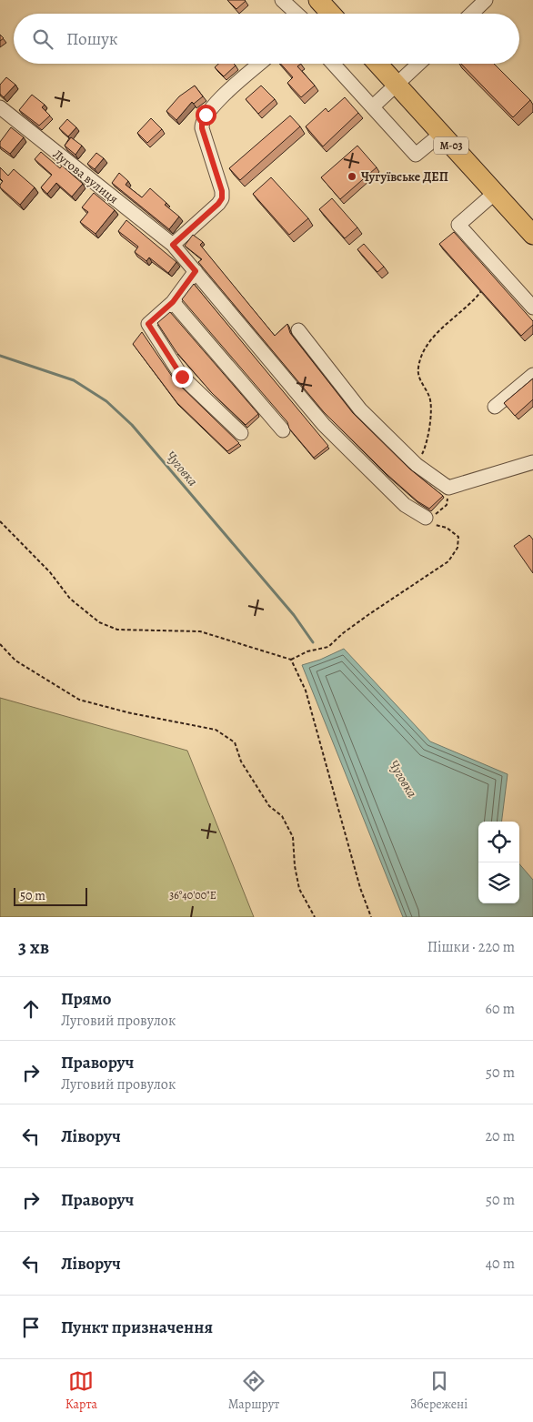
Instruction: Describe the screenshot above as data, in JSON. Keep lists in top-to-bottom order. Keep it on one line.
{"streets":{"highway":["М-03"],"street":["Лугова вулиця"]},"water":["Чуговка"],"places":["Чугуївське ДЕП"],"scale_bar":"50 m","page":{"search":"Пошук","scale":"50 m","heading":["3 хв","Пішки · 220 m"],"list":[["Прямо","Луговий провулок","60 m"],["Праворуч","Луговий провулок","50 m"],["Ліворуч","20 m"],["Праворуч","50 m"],["Ліворуч","40 m"],"Пункт призначення"],"nav":["Карта","Маршрут","Збережені"]},"coordinates":["36°40'00\"E"]}
